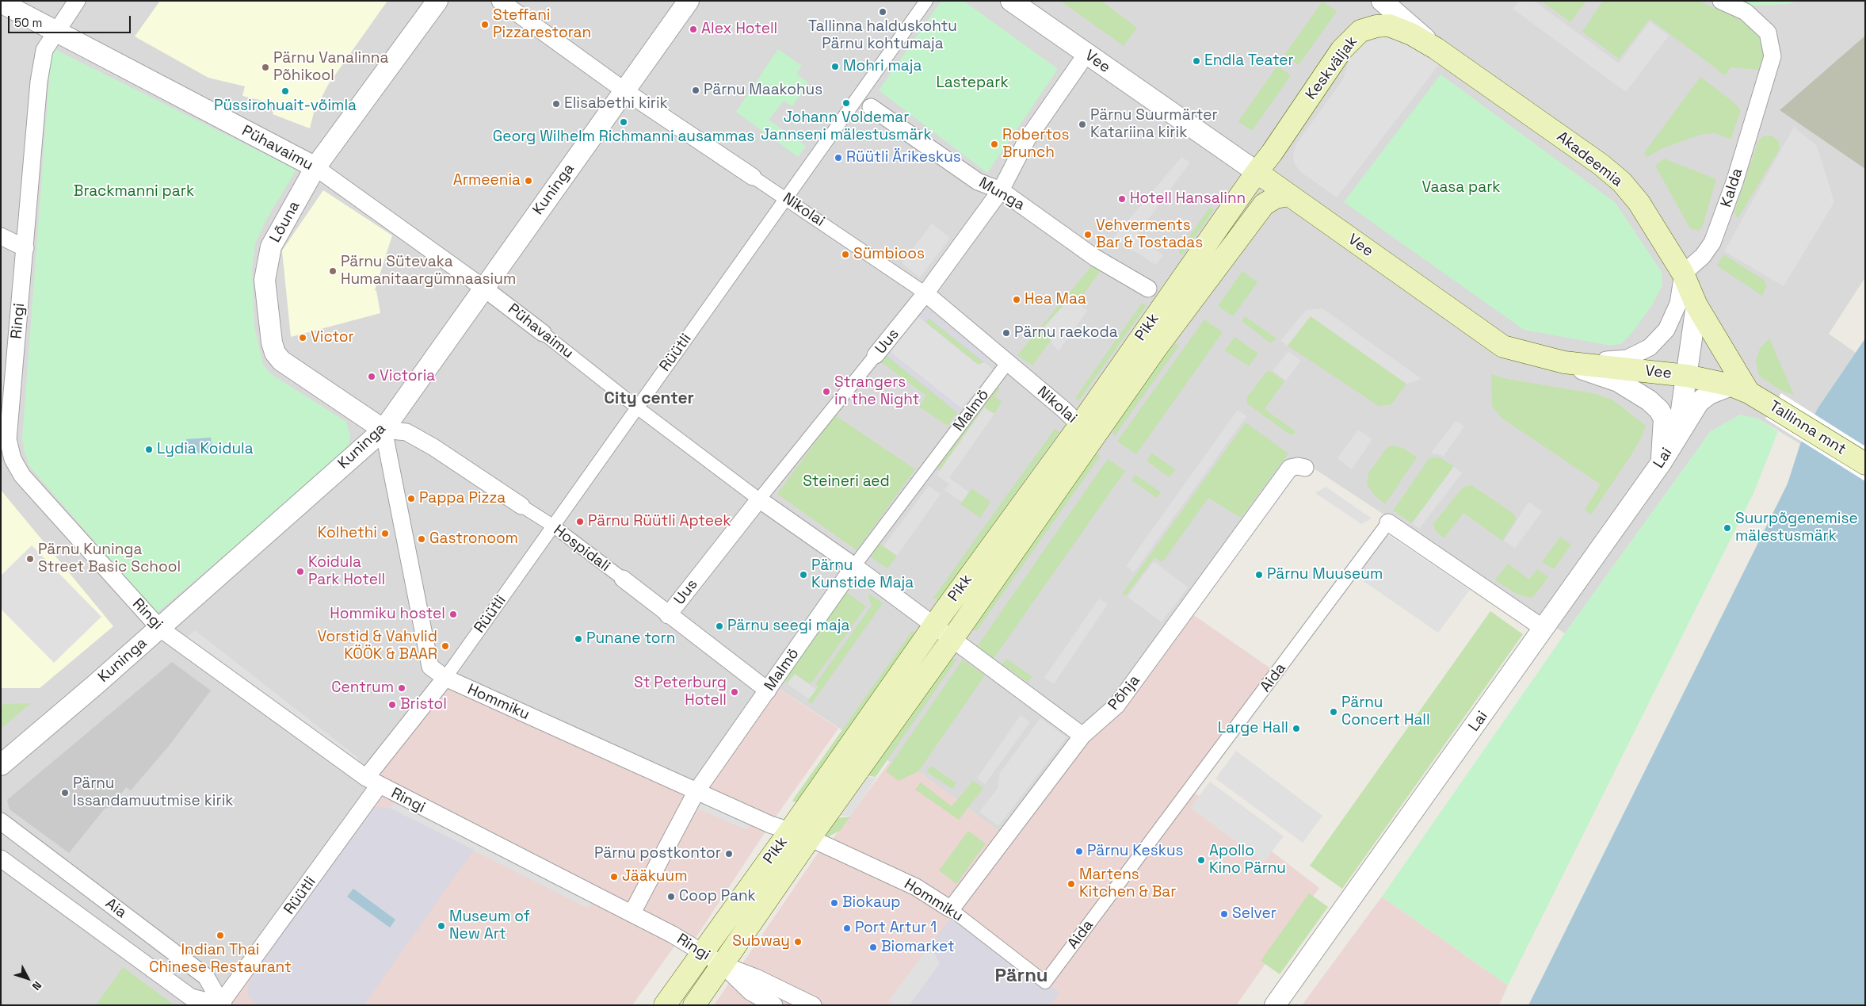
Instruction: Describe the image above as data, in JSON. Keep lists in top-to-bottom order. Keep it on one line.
{"streets":{"main road":["Vee","Keskväljak","Akadeemia","Pikk","Tallinna mnt"],"street":["Pühavaimu","Kalda","Kuninga","Munga","Nikolai","Lõuna","Ringi","Uus","Rüütli","Malmö","Lai","Hospidali","Aida","Põhja","Hommiku","Aia"]},"crossings":[["Vee","Keskväljak"],["Vee","Akadeemia"],["Vee","Pikk"],["Vee","Uus"],["Vee","Tallinna mnt"],["Vee","Lai"],["Keskväljak","Akadeemia"],["Keskväljak","Pikk"],["Pühavaimu","Kuninga"],["Pühavaimu","Lõuna"],["Pühavaimu","Ringi"],["Pühavaimu","Pikk"],["Pühavaimu","Uus"],["Pühavaimu","Rüütli"],["Pühavaimu","Malmö"],["Pühavaimu","Põhja"],["Akadeemia","Kalda"],["Akadeemia","Tallinna mnt"],["Akadeemia","Lai"],["Kuninga","Nikolai"],["Kuninga","Lõuna"],["Kuninga","Ringi"],["Kuninga","Hospidali"],["Kuninga","Hommiku"],["Munga","Uus"],["Munga","Rüütli"],["Nikolai","Pikk"],["Nikolai","Uus"],["Nikolai","Rüütli"],["Nikolai","Malmö"],["Lõuna","Hospidali"],["Lõuna","Hommiku"],["Ringi","Pikk"],["Ringi","Rüütli"],["Ringi","Malmö"],["Pikk","Hommiku"],["Uus","Hospidali"],["Rüütli","Hospidali"],["Rüütli","Hommiku"],["Rüütli","Aia"],["Malmö","Hospidali"],["Malmö","Hommiku"],["Tallinna mnt","Lai"],["Lai","Aida"],["Hospidali","Hommiku"],["Aida","Hommiku"],["Põhja","Hommiku"]],"districts":["City center","Pärnu"],"parks":["Lastepark","Vaasa park","Brackmanni park","Steineri aed"],"places":["Tallinna halduskohtu Pärnu kohtumaja","Steffani Pizzarestoran","Alex Hotell","Endla Teater","Mohri maja","Pärnu Vanalinna Põhikool","Pärnu Maakohus","Püssirohuait-võimla","Johann Voldemar Jannseni mälestusmärk","Elisabethi kirik","Georg Wilhelm Richmanni ausammas","Pärnu Suurmärter Katariina kirik","Robertos Brunch","Rüütli Ärikeskus","Armeenia","Hotell Hansalinn","Vehverments Bar & Tostadas","Sümbioos","Pärnu Sütevaka Humanitaargümnaasium","Hea Maa","Pärnu raekoda","Victor","Victoria","Strangers in the Night","Lydia Koidula","Pappa Pizza","Pärnu Rüütli Apteek","Suurpõgenemise mälestusmärk","Kolhethi","Gastronoom","Pärnu Kuninga Street Basic School","Koidula Park Hotell","Pärnu Kunstide Maja","Pärnu Muuseum","Hommiku hostel","Pärnu seegi maja","Punane torn","Vorstid & Vahvlid KÖÖK & BAAR","Centrum","St Peterburg Hotell","Bristol","Pärnu Concert Hall","Large Hall","Pärnu Issandamuutmise kirik","Pärnu Keskus","Pärnu postkontor","Apollo Kino Pärnu","Jääkuum","Martens Kitchen & Bar","Coop Pank","Biokaup","Selver","Museum of New Art","Port Artur 1","Indian Thai Chinese Restaurant","Subway","Biomarket"],"scale_bar":"50 m","north":"bottom right"}
